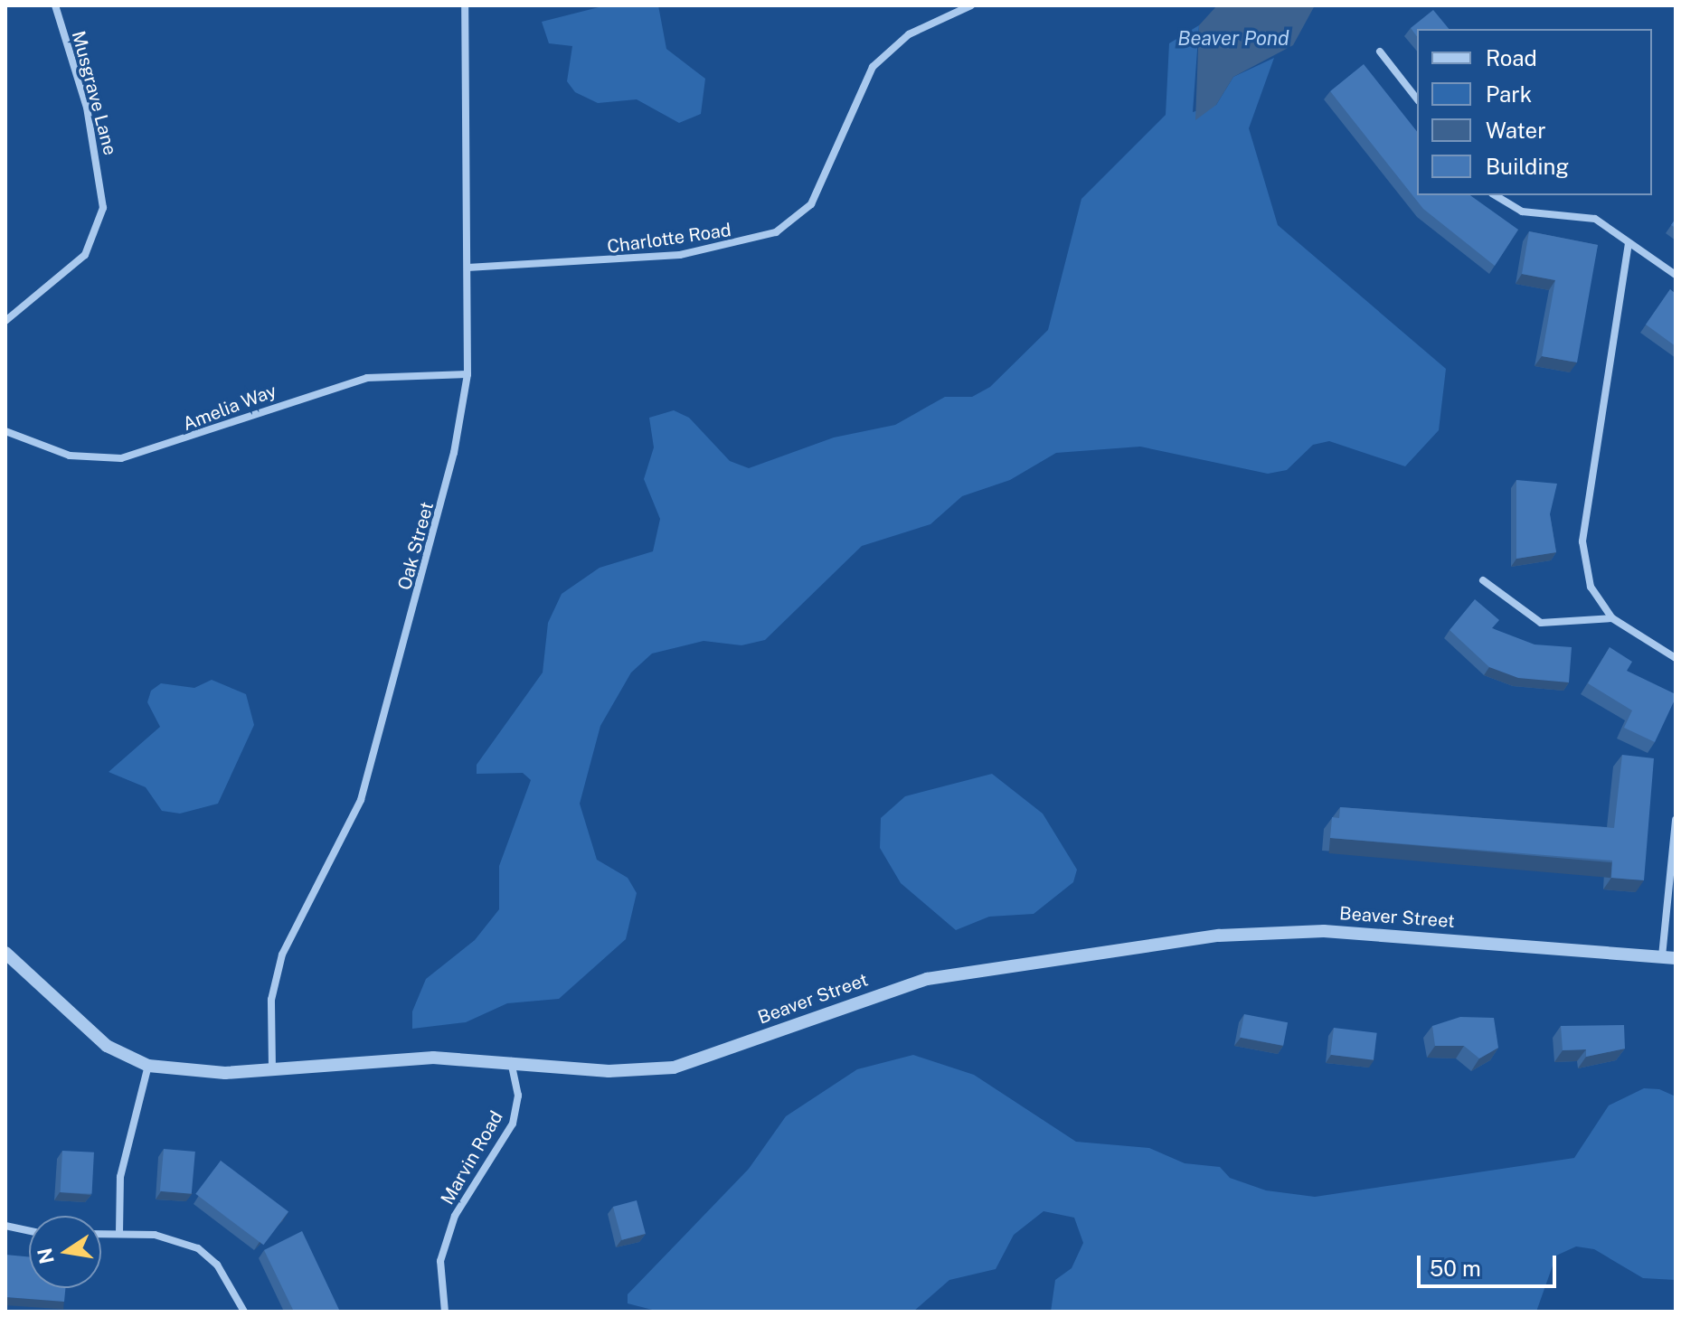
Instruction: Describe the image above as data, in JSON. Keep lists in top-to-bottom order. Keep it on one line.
{"streets":{"street":["Musgrave Lane","Charlotte Road","Amelia Way","Oak Street","Beaver Street","Marvin Road"]},"crossings":[["Charlotte Road","Oak Street"],["Amelia Way","Oak Street"],["Oak Street","Beaver Street"],["Beaver Street","Marvin Road"]],"water":["Beaver Pond"],"legend":["Road","Park","Water","Building"],"scale_bar":"50 m","north":"left"}
